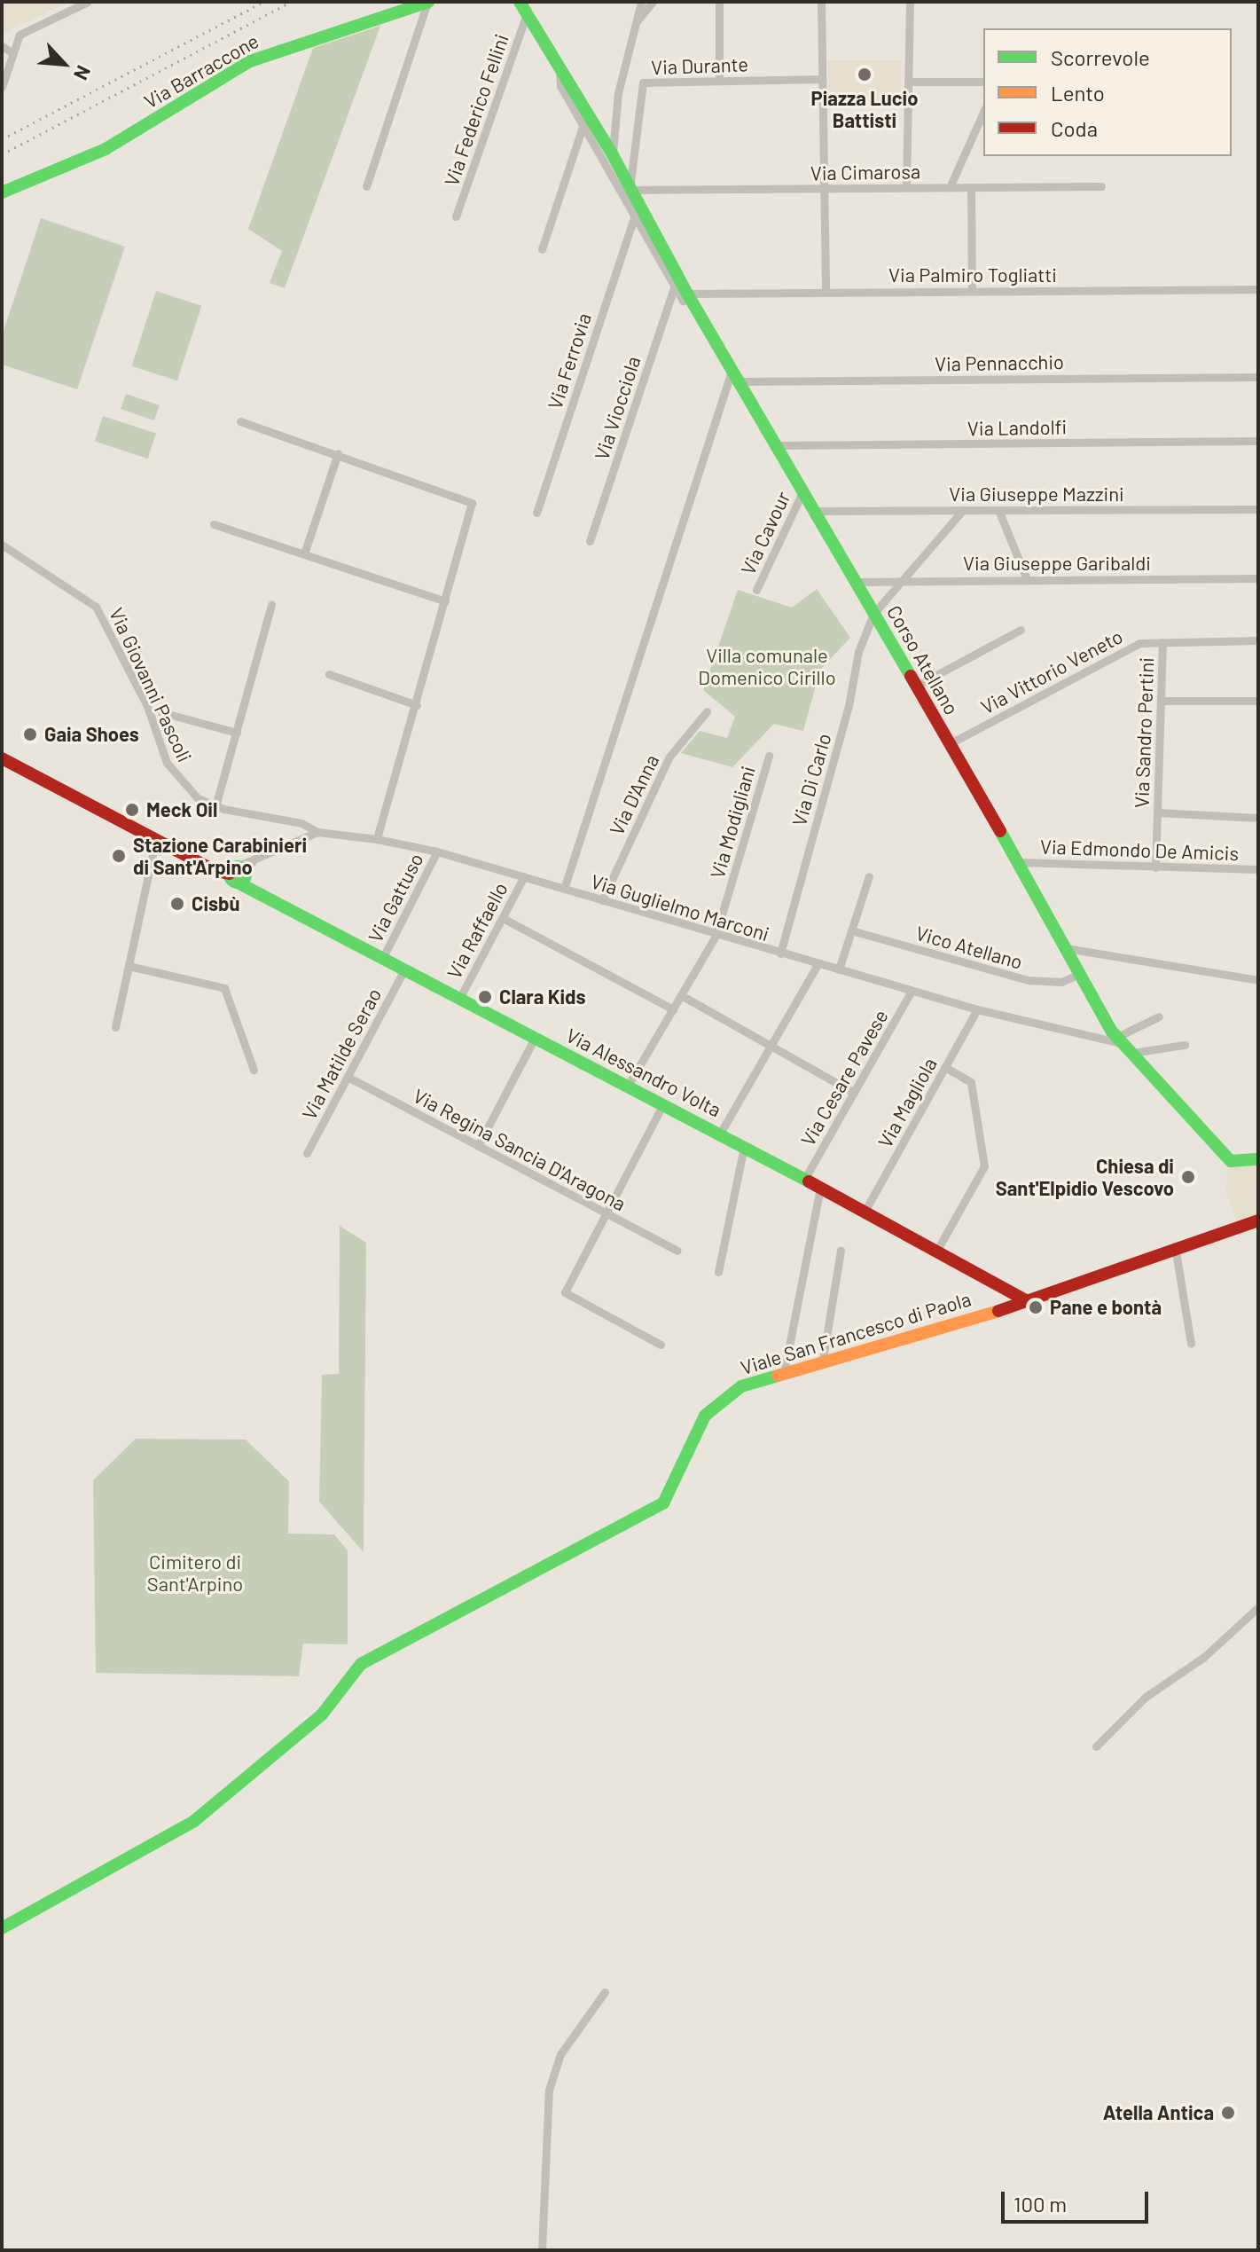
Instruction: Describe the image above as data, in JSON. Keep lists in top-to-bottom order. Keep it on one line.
{"streets":{"street":["Via Durante","Via Barraccone","Via Federico Fellini","Via Cimarosa","Via Palmiro Togliatti","Via Ferrovia","Via Pennacchio","Via Viocciola","Via Landolfi","Via Giuseppe Mazzini","Via Cavour","Via Giuseppe Garibaldi","Corso Atellano","Via Vittorio Veneto","Via Giovanni Pascoli","Via Sandro Pertini","Via Di Carlo","Via D'Anna","Via Modigliani","Via Edmondo De Amicis","Via Gattuso","Via Guglielmo Marconi","Via Raffaello","Vico Atellano","Via Matilde Serao","Via Alessandro Volta","Via Cesare Pavese","Via Magliola","Via Regina Sancia D'Aragona","Viale San Francesco di Paola"]},"crossings":[["Via Durante","Via Cimarosa"],["Via Durante","Corso Atellano"],["Via Federico Fellini","Corso Atellano"],["Via Cimarosa","Corso Atellano"],["Via Palmiro Togliatti","Corso Atellano"],["Via Pennacchio","Corso Atellano"],["Via Landolfi","Corso Atellano"],["Via Giuseppe Mazzini","Corso Atellano"],["Via Cavour","Corso Atellano"],["Via Giuseppe Garibaldi","Corso Atellano"],["Corso Atellano","Via Vittorio Veneto"],["Corso Atellano","Via Di Carlo"],["Corso Atellano","Via Edmondo De Amicis"],["Corso Atellano","Via Guglielmo Marconi"],["Corso Atellano","Vico Atellano"],["Via Vittorio Veneto","Via Sandro Pertini"],["Via Giovanni Pascoli","Via Guglielmo Marconi"],["Via Sandro Pertini","Via Edmondo De Amicis"],["Via Di Carlo","Via Guglielmo Marconi"],["Via D'Anna","Via Guglielmo Marconi"],["Via Modigliani","Via Guglielmo Marconi"],["Via Modigliani","Via Alessandro Volta"],["Via Gattuso","Via Guglielmo Marconi"],["Via Gattuso","Via Alessandro Volta"],["Via Guglielmo Marconi","Via Raffaello"],["Via Guglielmo Marconi","Via Cesare Pavese"],["Via Guglielmo Marconi","Via Magliola"],["Via Raffaello","Via Alessandro Volta"],["Via Matilde Serao","Via Alessandro Volta"],["Via Matilde Serao","Via Regina Sancia D'Aragona"],["Via Alessandro Volta","Via Cesare Pavese"],["Via Alessandro Volta","Via Magliola"],["Via Alessandro Volta","Viale San Francesco di Paola"]],"parks":["Villa comunale Domenico Cirillo","Cimitero di Sant'Arpino"],"places":["Piazza Lucio Battisti","Gaia Shoes","Meck Oil","Stazione Carabinieri di Sant'Arpino","Cisbù","Clara Kids","Chiesa di Sant'Elpidio Vescovo","Pane e bontà","Atella Antica"],"legend":["Scorrevole","Lento","Coda"],"scale_bar":"100 m","north":"bottom right"}
